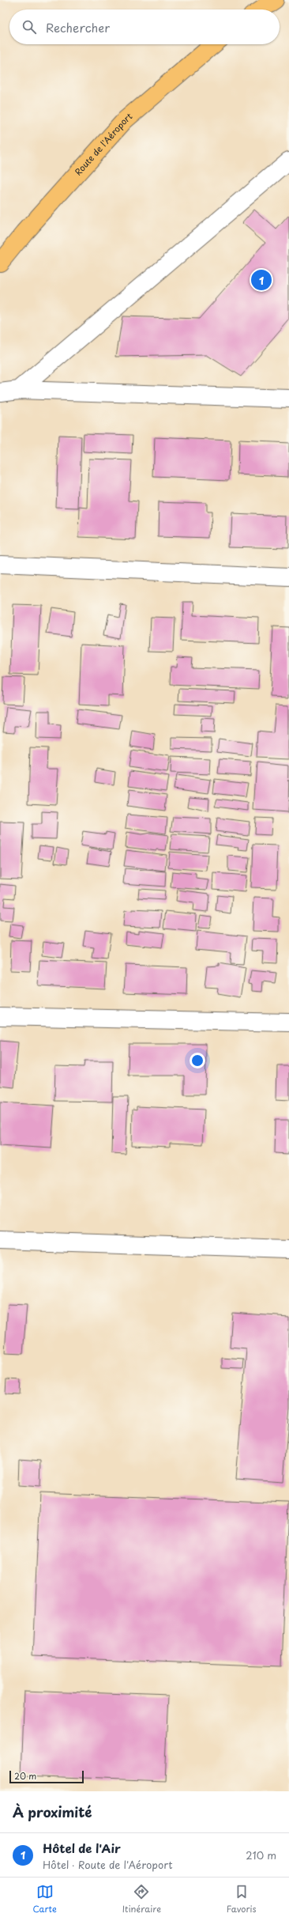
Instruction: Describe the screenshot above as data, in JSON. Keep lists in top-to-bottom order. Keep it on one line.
{"streets":{"main road":["Route de l'Aéroport"]},"scale_bar":"20 m","page":{"search":"Rechercher","pins":"1","scale":"20 m","heading":"À proximité","list":[{"mark":"1","name":"Hôtel de l'Air","note":"Hôtel · Route de l'Aéroport","value":"210 m"}],"nav":["Carte","Itinéraire","Favoris"]}}
